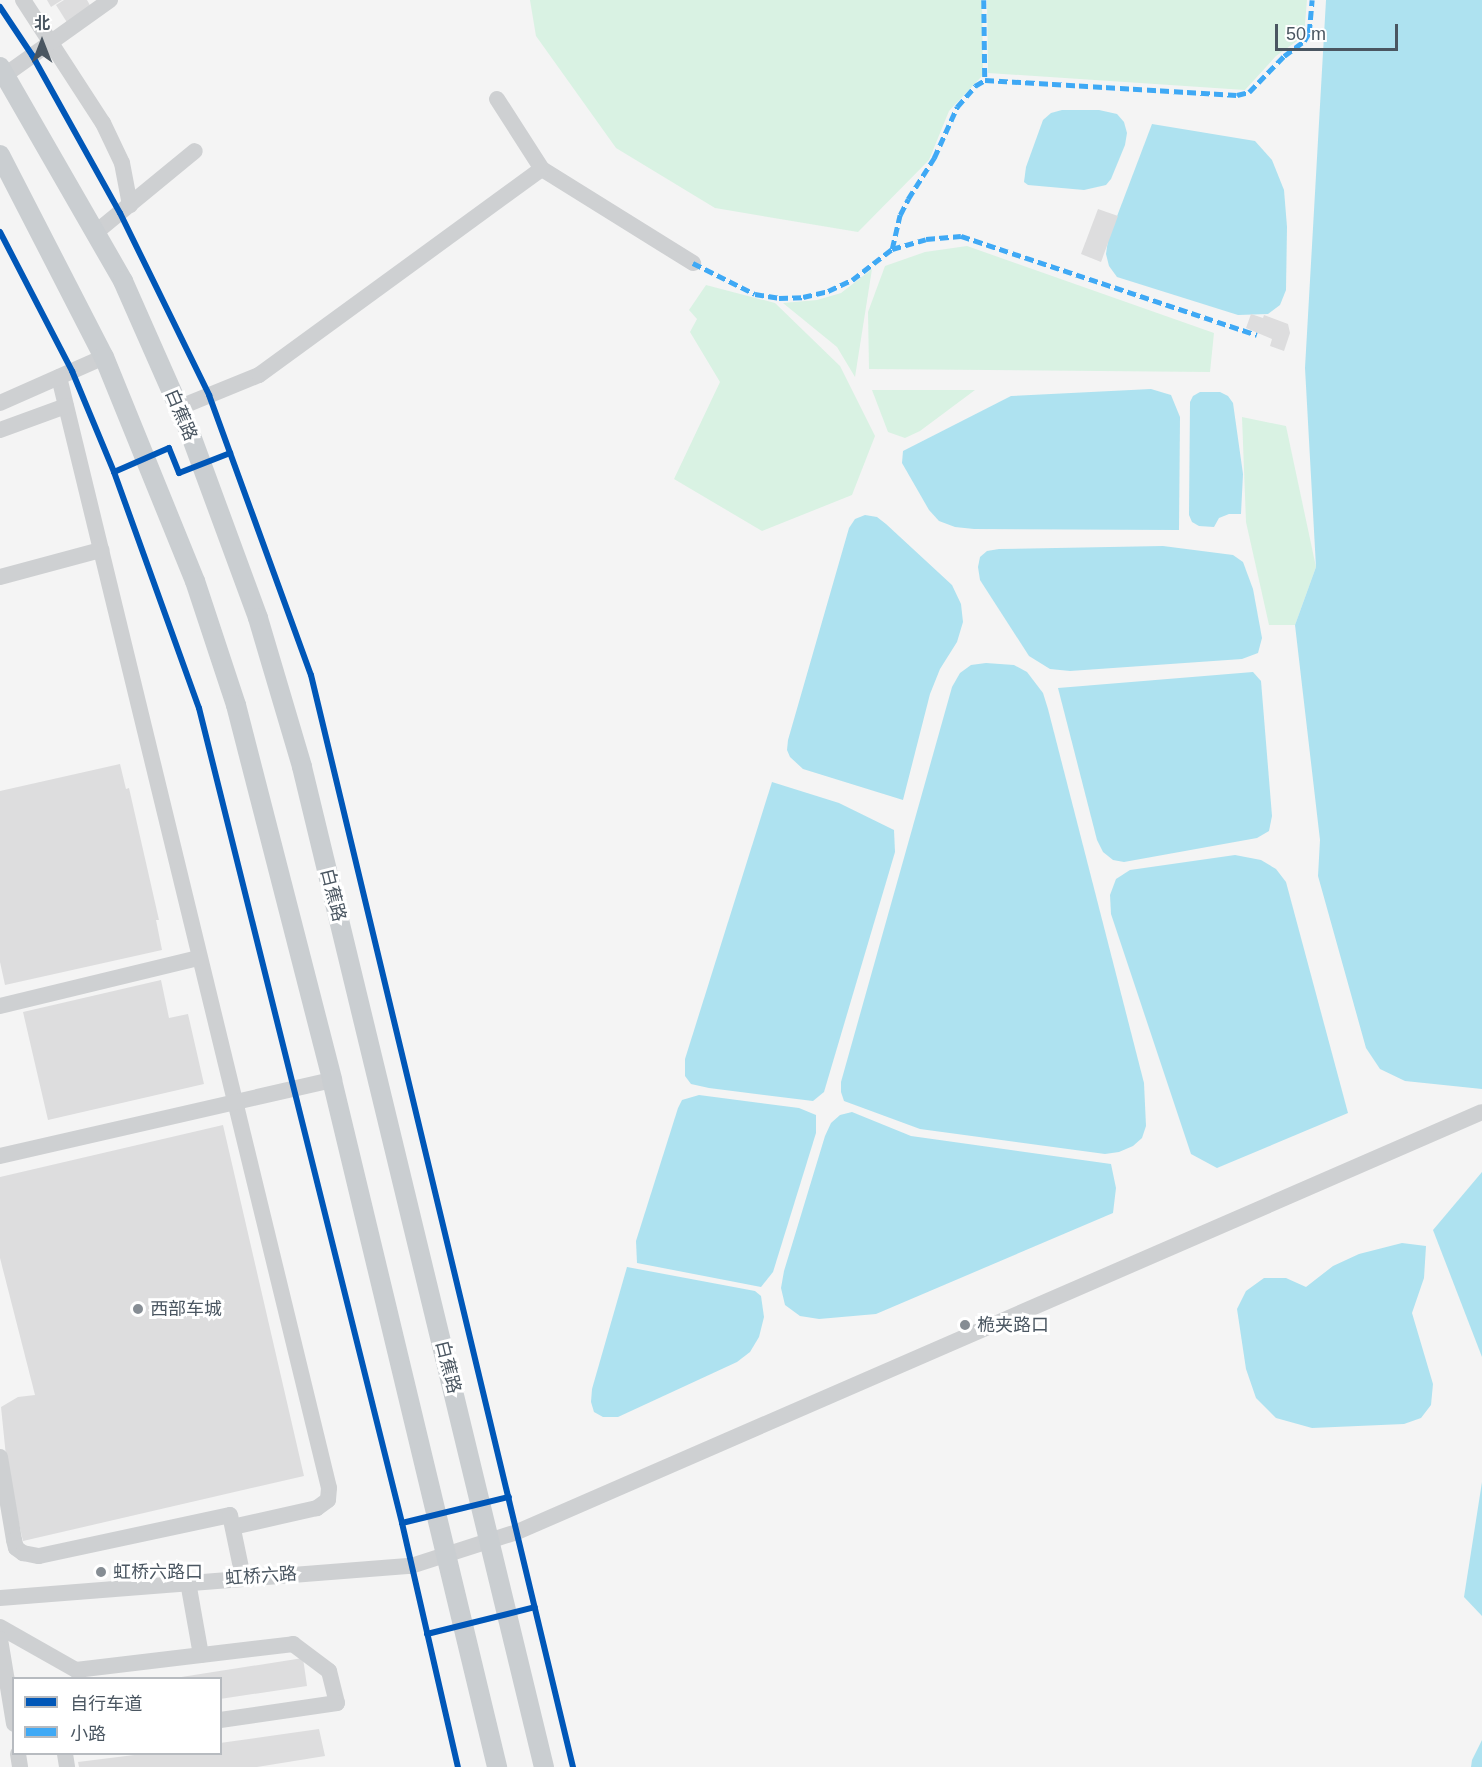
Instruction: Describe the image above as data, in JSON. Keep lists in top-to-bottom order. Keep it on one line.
{"streets":{"main road":["白蕉路"],"street":["虹桥六路"]},"crossings":[["白蕉路","虹桥六路"]],"places":["西部车城","桅夹路口","虹桥六路口"],"legend":["自行车道","小路"],"scale_bar":"50 m","north":"top"}
